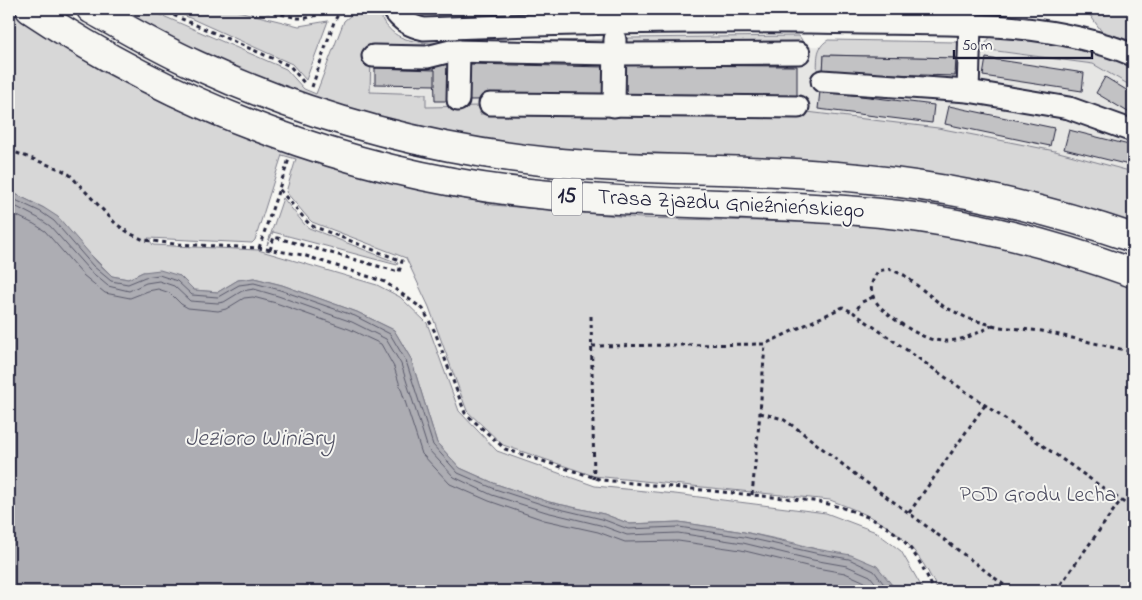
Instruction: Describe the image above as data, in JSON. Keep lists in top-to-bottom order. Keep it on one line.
{"streets":{"main road":["15","Trasa Zjazdu Gnieźnieńskiego"]},"water":["Jezioro Winiary"],"parks":["POD Grodu Lecha"],"scale_bar":"50 m"}
